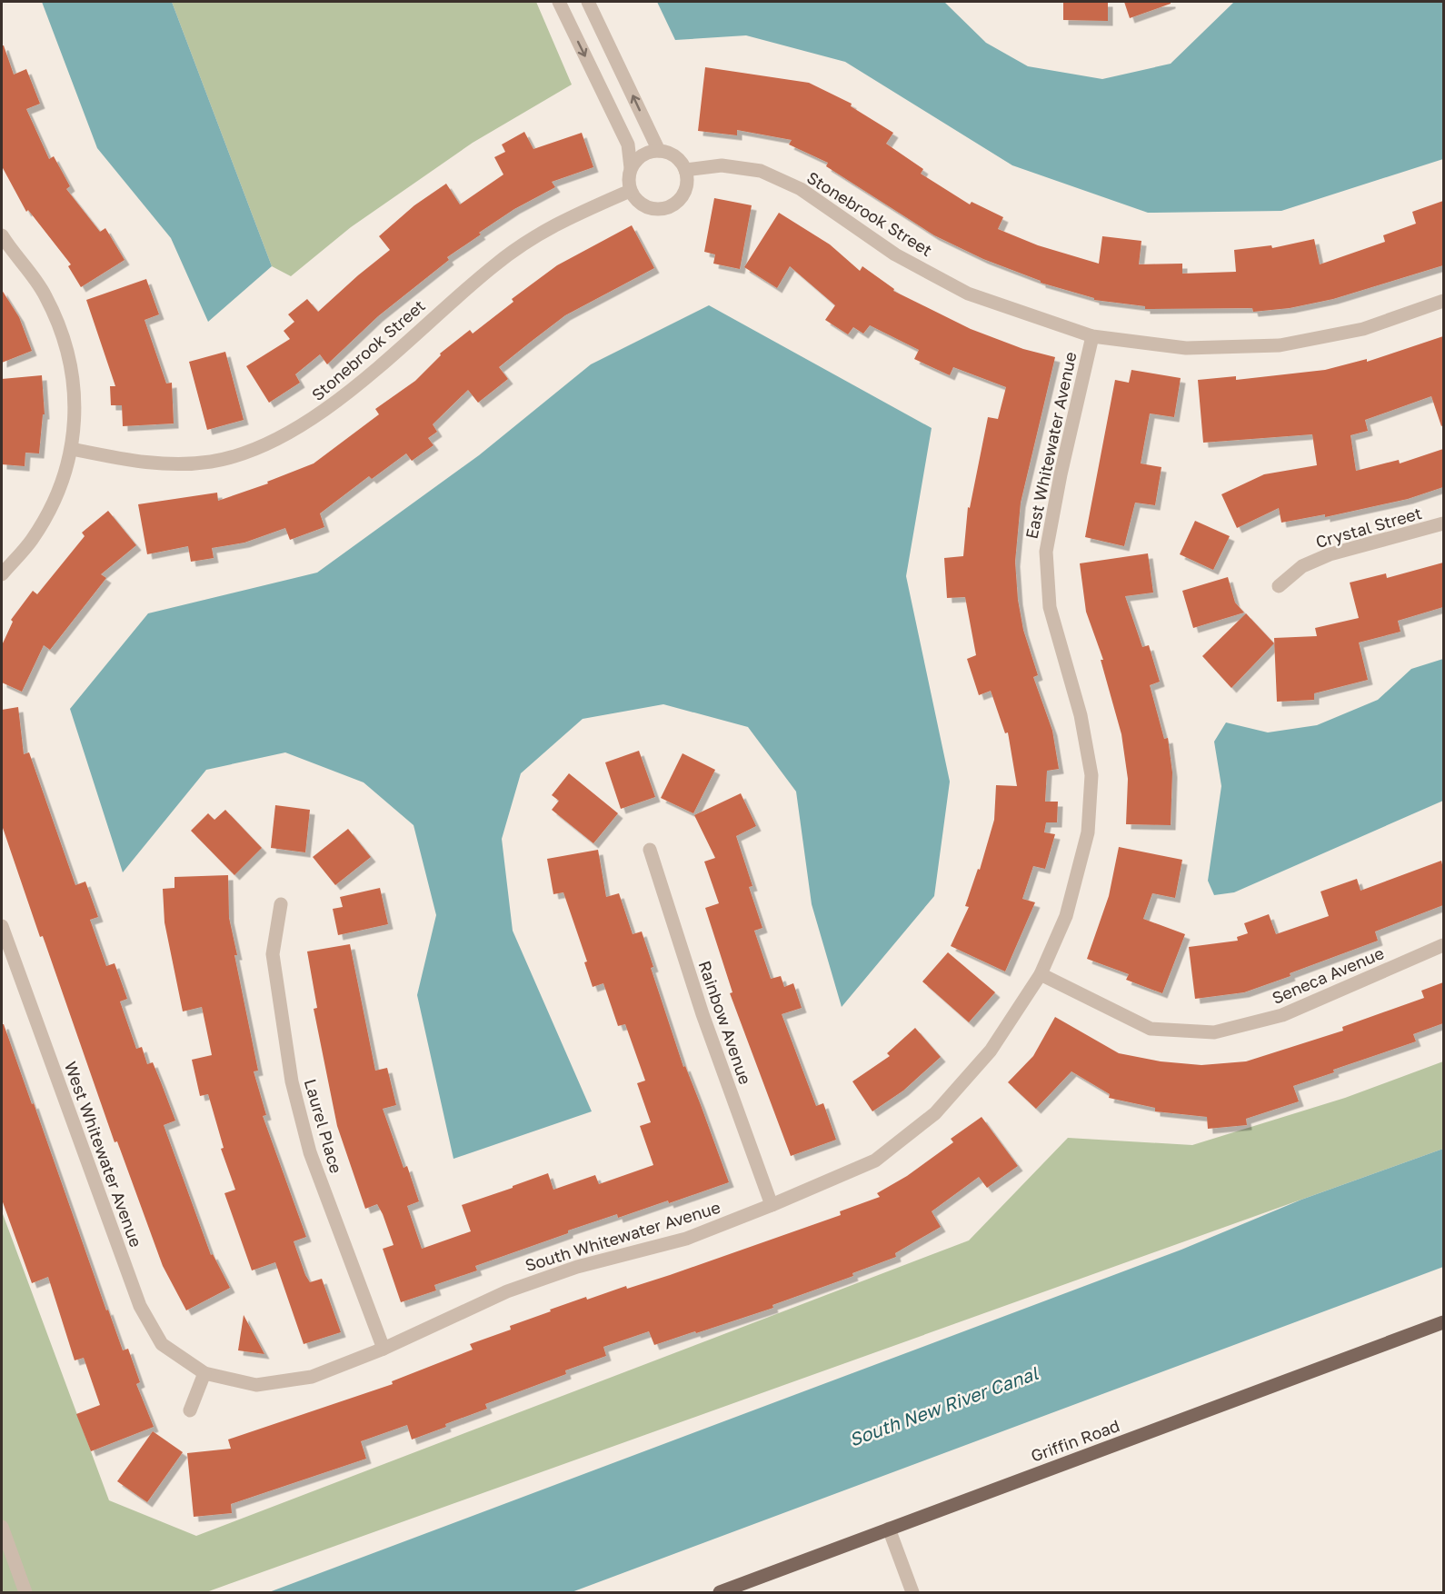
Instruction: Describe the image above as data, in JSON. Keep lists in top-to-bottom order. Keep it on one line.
{"streets":{"main road":["Griffin Road"],"street":["Stonebrook Street","East Whitewater Avenue","Crystal Street","Seneca Avenue","Rainbow Avenue","Laurel Place","West Whitewater Avenue","South Whitewater Avenue"]},"crossings":[["Stonebrook Street","East Whitewater Avenue"],["East Whitewater Avenue","Seneca Avenue"],["East Whitewater Avenue","South Whitewater Avenue"],["Seneca Avenue","South Whitewater Avenue"],["Rainbow Avenue","South Whitewater Avenue"],["Laurel Place","South Whitewater Avenue"],["West Whitewater Avenue","South Whitewater Avenue"]],"water":["South New River Canal"]}
